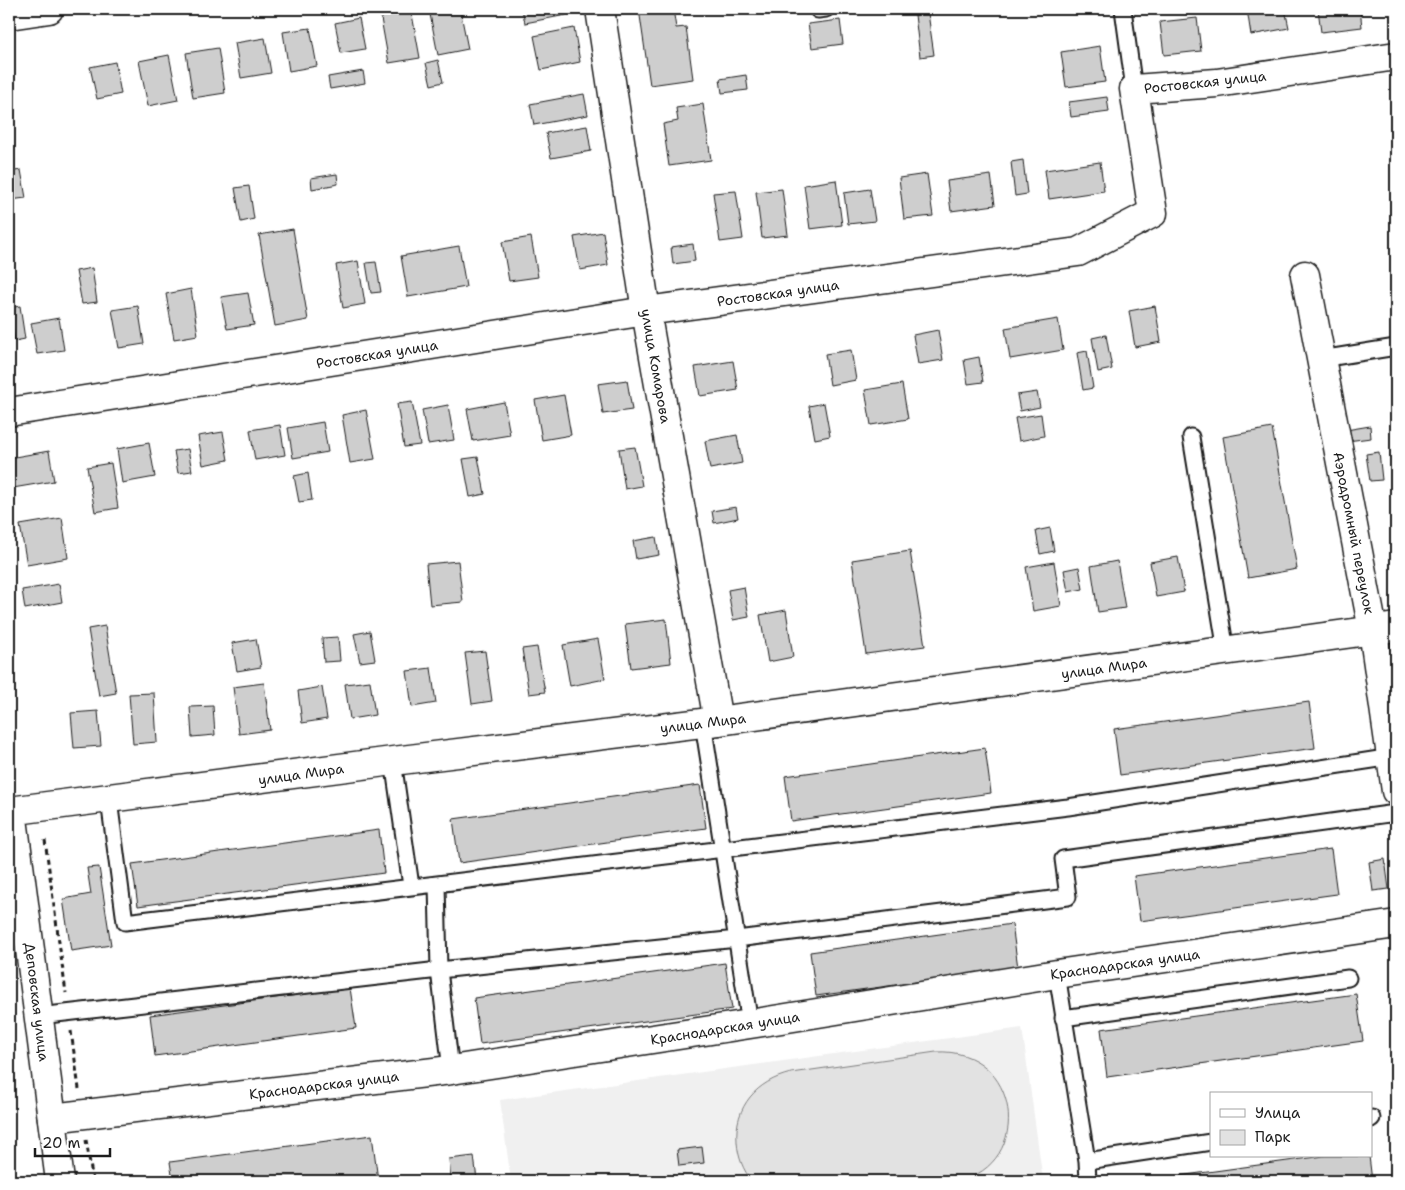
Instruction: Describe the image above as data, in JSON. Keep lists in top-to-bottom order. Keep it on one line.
{"streets":{"street":["Ростовская улица","улица Комарова","Аэродромный переулок","улица Мира","Краснодарская улица","Деповская улица"]},"crossings":[["Ростовская улица","улица Комарова"],["улица Комарова","улица Мира"],["Аэродромный переулок","улица Мира"],["улица Мира","Деповская улица"],["Краснодарская улица","Деповская улица"]],"legend":["Улица","Парк"],"scale_bar":"20 m"}
